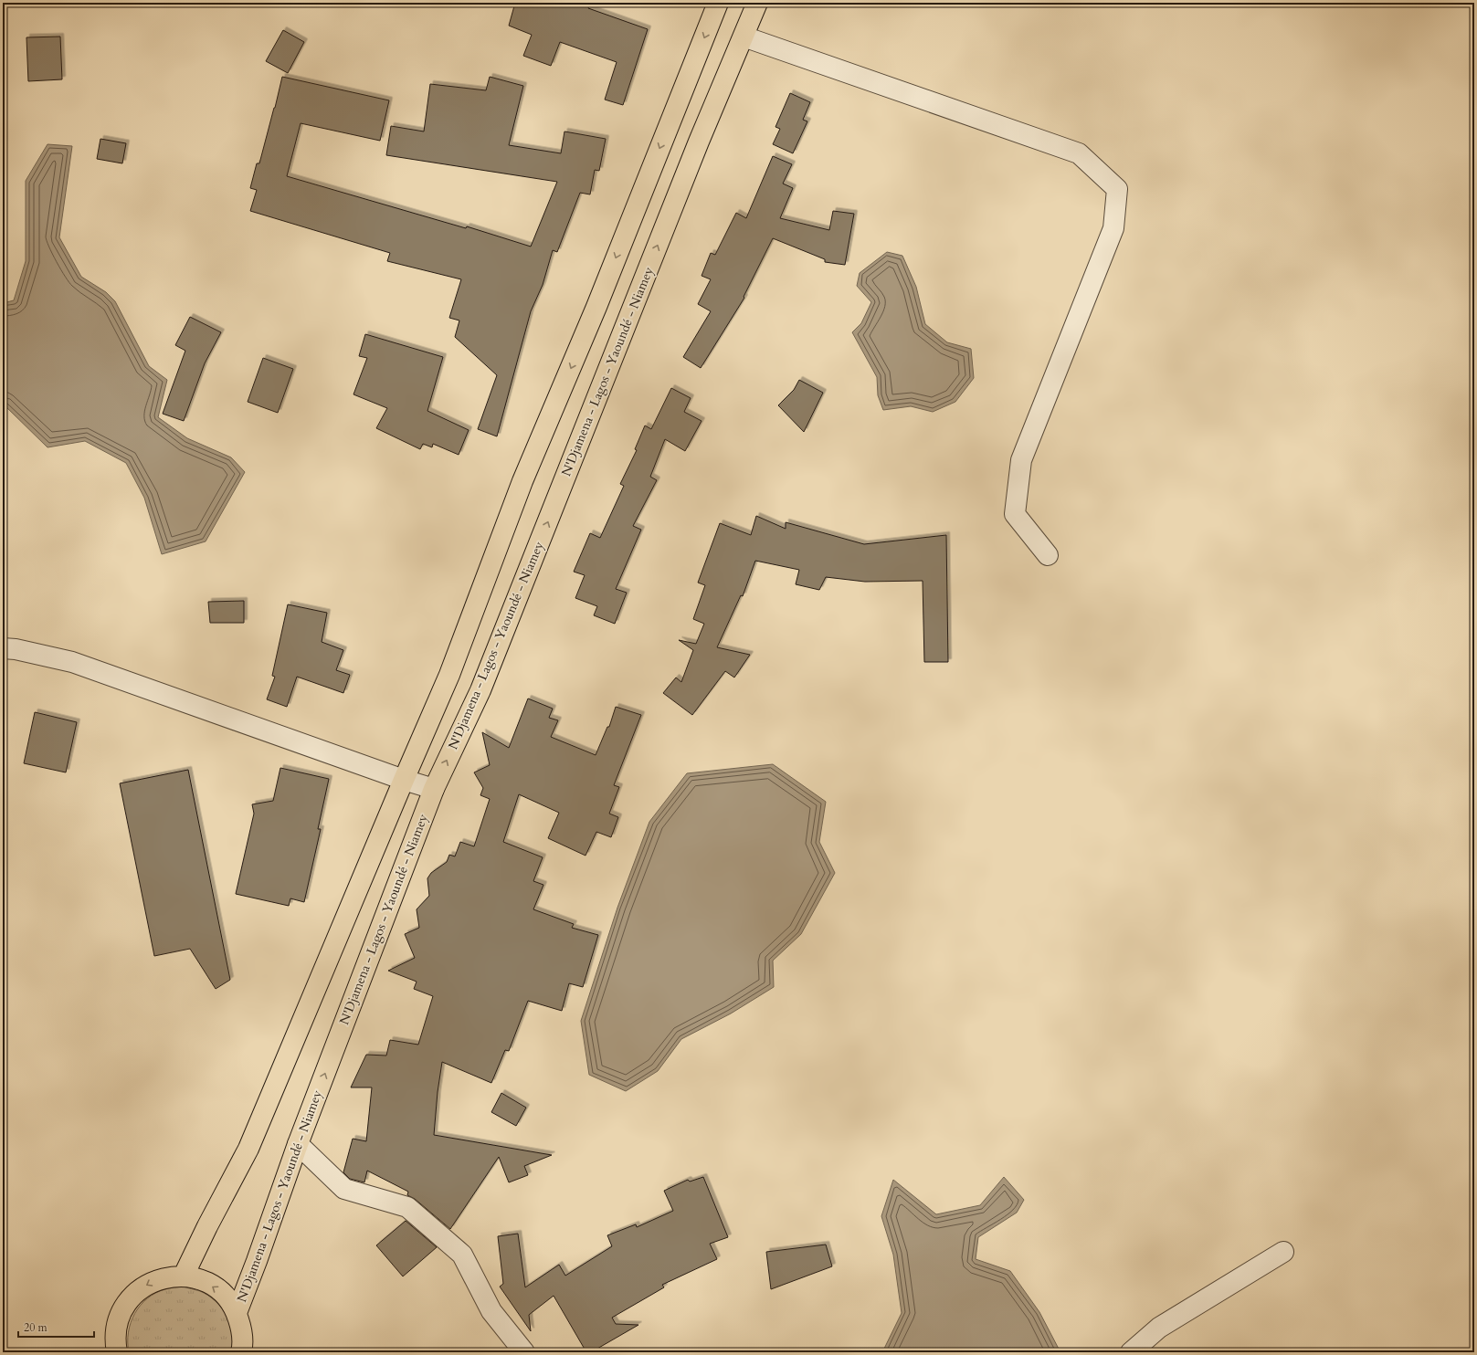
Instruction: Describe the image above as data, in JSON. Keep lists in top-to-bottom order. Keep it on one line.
{"streets":{"highway":["N'Djamena - Lagos - Yaoundé - Niamey"]},"scale_bar":"20 m"}
